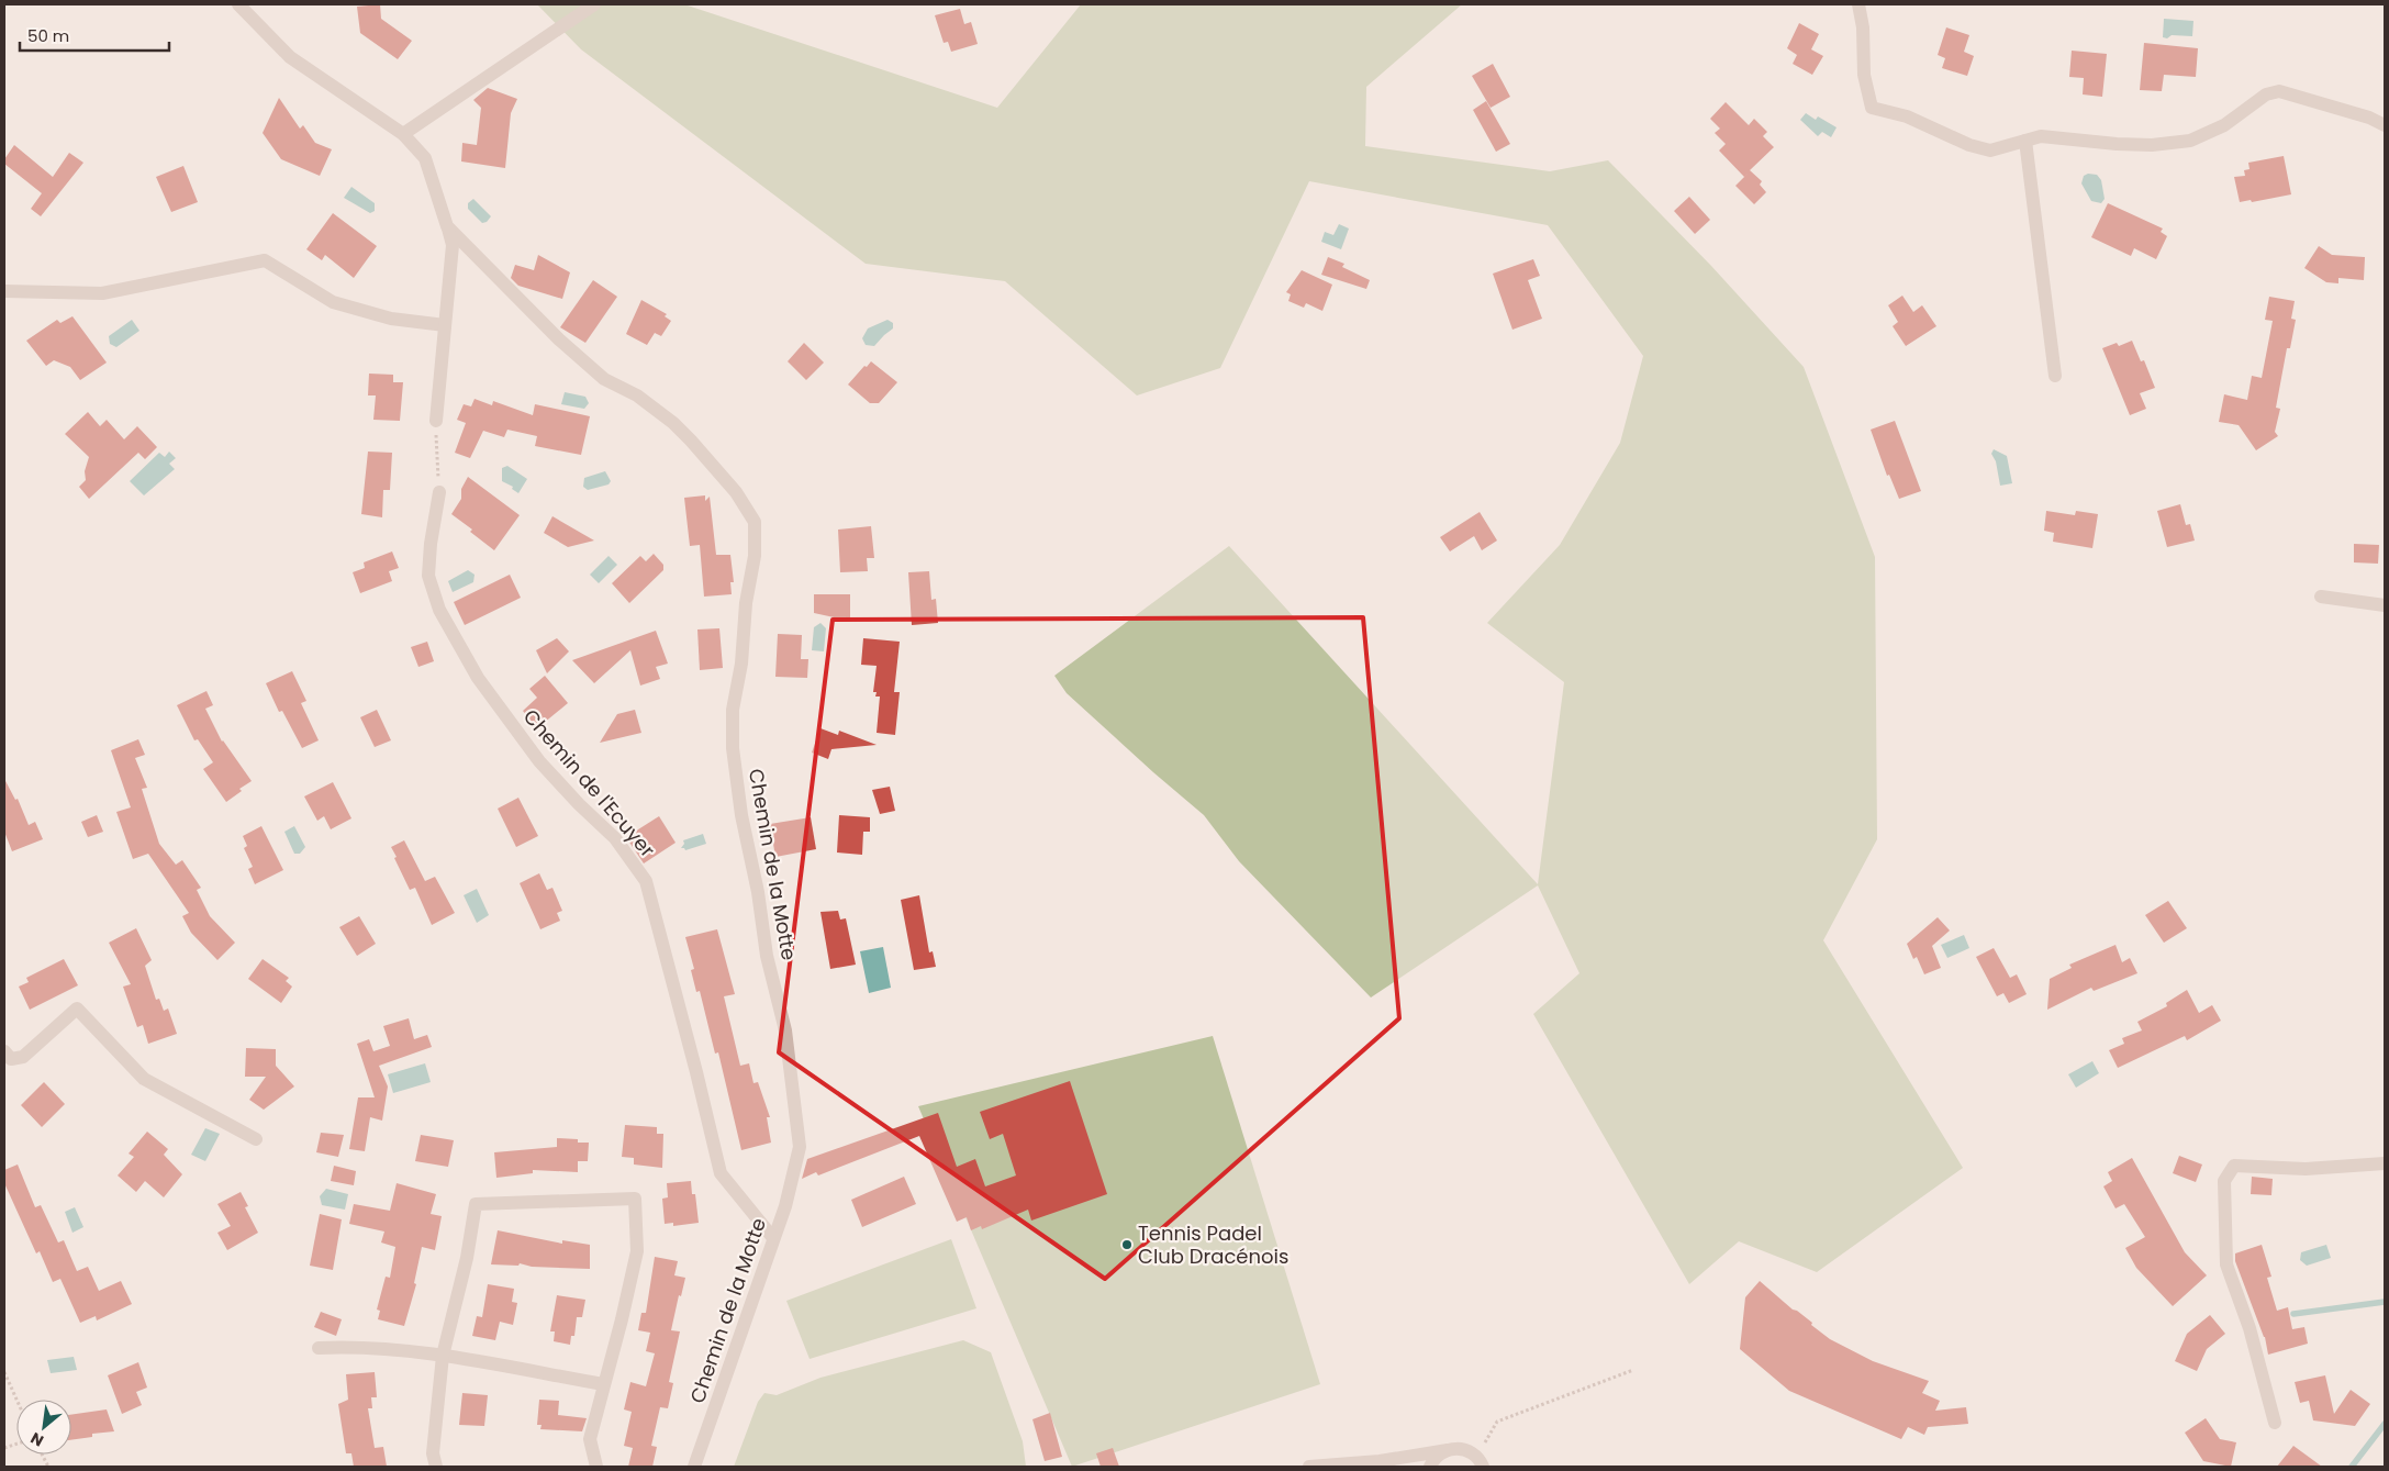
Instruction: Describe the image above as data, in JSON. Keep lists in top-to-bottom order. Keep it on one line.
{"streets":{"street":["Chemin de l'Ecuyer","Chemin de la Motte"]},"crossings":[["Chemin de l'Ecuyer","Chemin de la Motte"]],"places":["Tennis Padel Club Dracénois"],"scale_bar":"50 m","north":"bottom left"}
